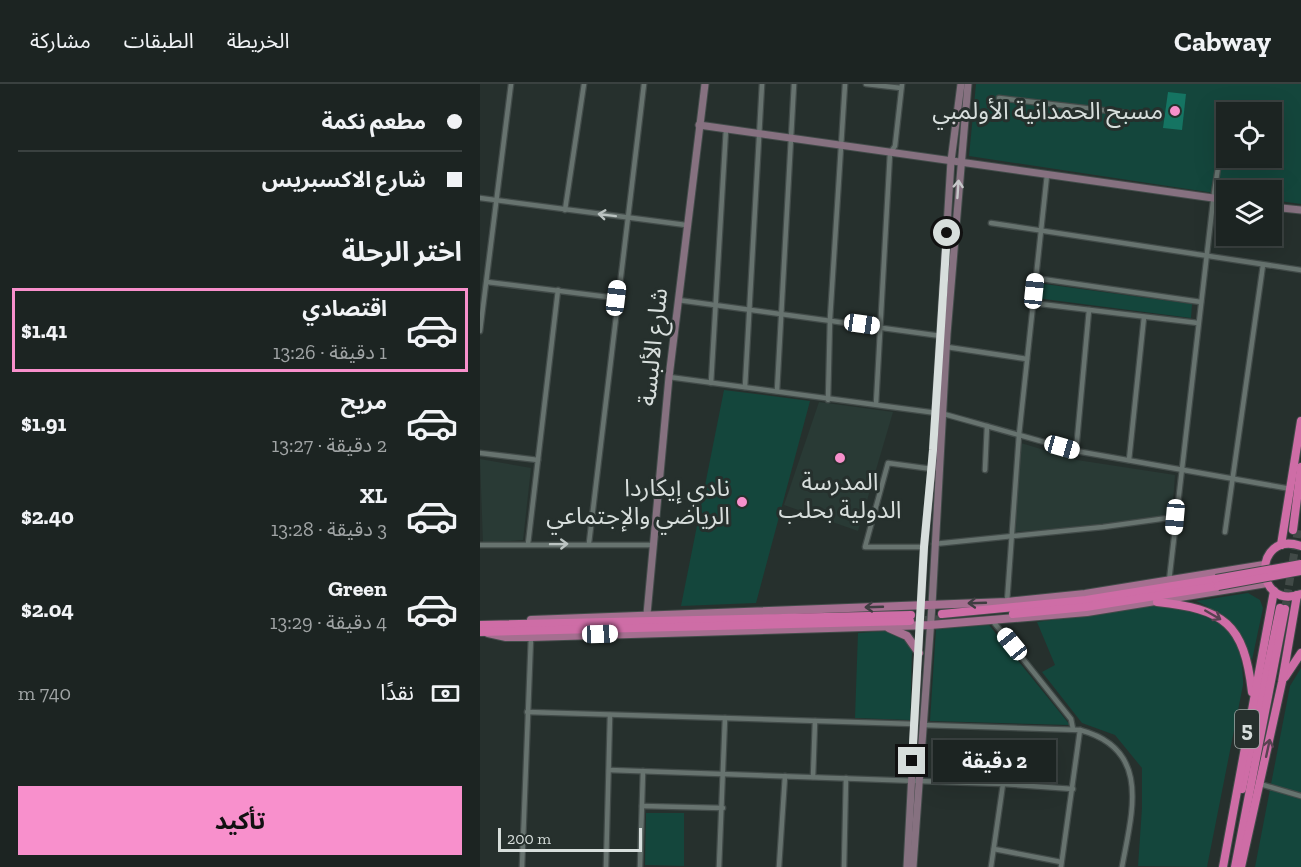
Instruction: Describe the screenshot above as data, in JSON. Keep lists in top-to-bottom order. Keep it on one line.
{"streets":{"highway":["5"],"street":["شارع الألبسة"]},"places":["مسبح الحمدانية الأولمبي","المدرسة الدولية بحلب","نادي إيكاردا الرياضي والإجتماعي"],"scale_bar":"200 m","page":{"header":"Cabway","nav":["الخريطة","الطبقات","مشاركة"],"banner":["مطعم نكمة","شارع الاكسبريس"],"heading":"اختر الرحلة","list":[{"name":"اقتصادي","note":"1 دقيقة · 13:26","value":"$1.41"},{"name":"مريح","note":"2 دقيقة · 13:27","value":"$1.91"},{"name":"XL","note":"3 دقيقة · 13:28","value":"$2.40"},{"name":"Green","note":"4 دقيقة · 13:29","value":"$2.04"}],"pay":["نقدًا","740 m"],"bubble":"2 دقيقة","buttons":"تأكيد","scale":"200 m"}}
